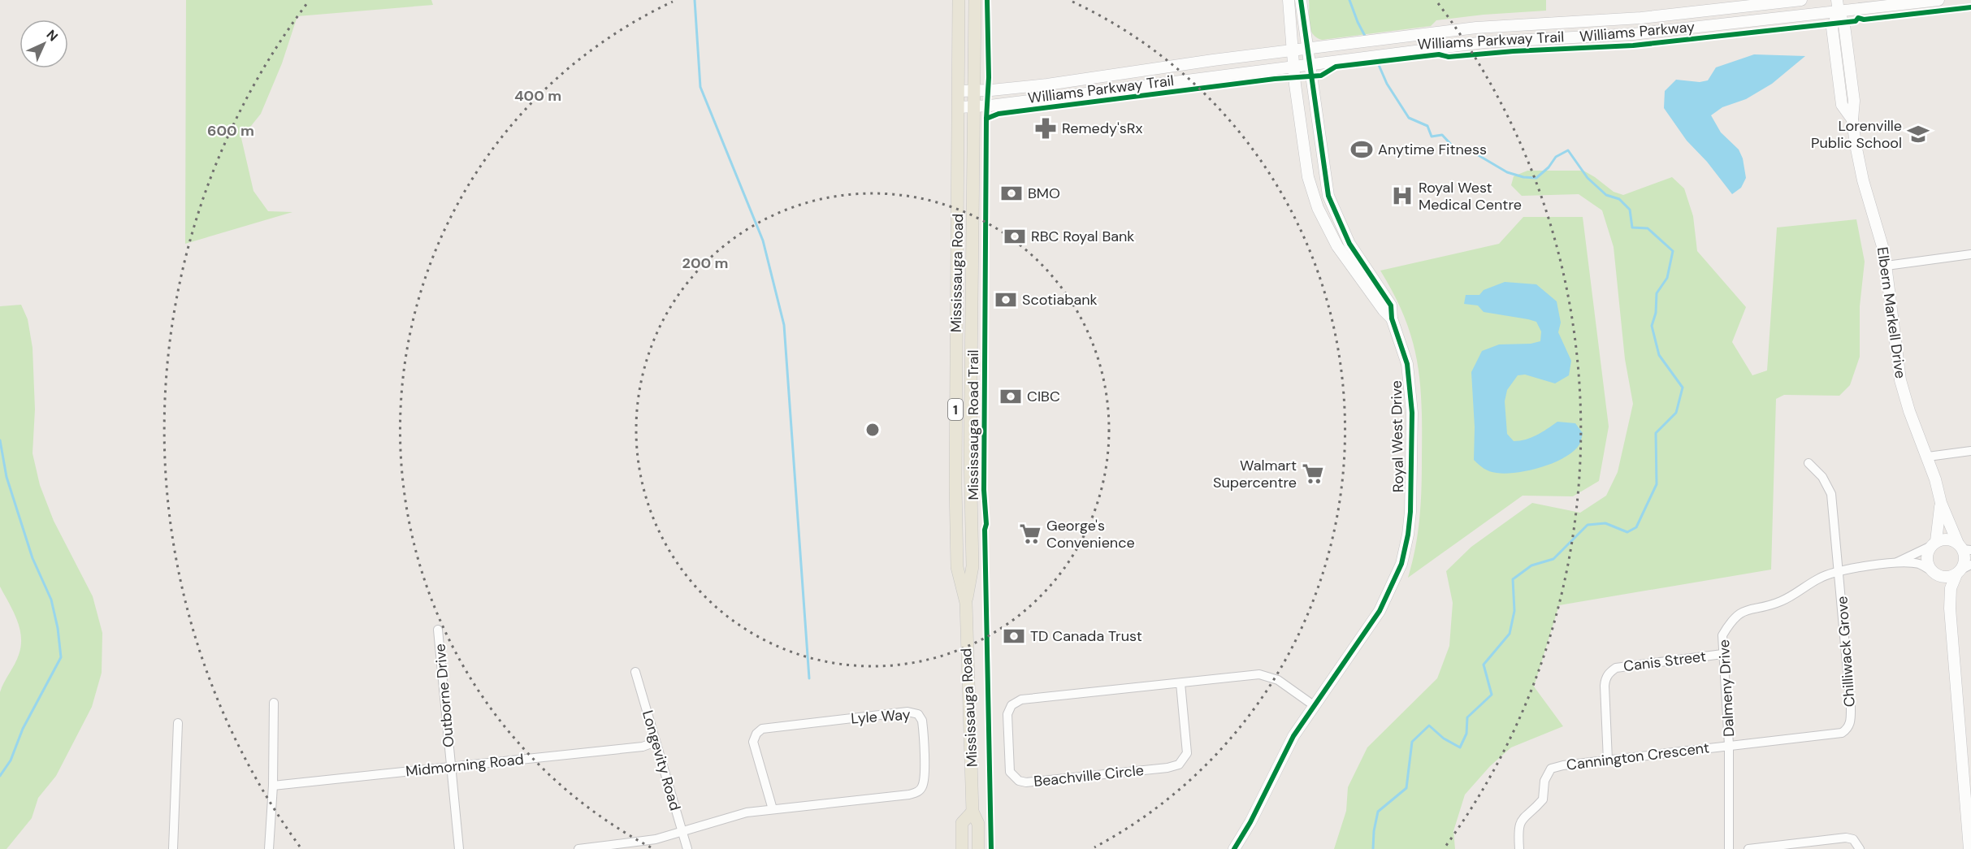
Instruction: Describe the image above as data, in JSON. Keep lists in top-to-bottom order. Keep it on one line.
{"streets":{"main road":["Mississauga Road","1"],"street":["Williams Parkway","Elbern Markell Drive","Royal West Drive","Chilliwack Grove","Canis Street","Dalmeny Drive","Outborne Drive","Lyle Way","Cannington Crescent","Longevity Road","Midmorning Road","Beachville Circle"],"cycle path":["Williams Parkway Trail","Mississauga Road Trail"]},"crossings":[["Williams Parkway","Mississauga Road"],["Williams Parkway","Elbern Markell Drive"],["Williams Parkway","Royal West Drive"],["Elbern Markell Drive","Dalmeny Drive"],["Royal West Drive","Beachville Circle"],["Chilliwack Grove","Dalmeny Drive"],["Chilliwack Grove","Cannington Crescent"],["Canis Street","Dalmeny Drive"],["Canis Street","Cannington Crescent"],["Dalmeny Drive","Cannington Crescent"],["Outborne Drive","Midmorning Road"],["Lyle Way","Longevity Road"],["Longevity Road","Midmorning Road"]],"places":{"pharmacy":["Remedy'sRx"],"school or university":["Lorenville Public School"],"sports":["Anytime Fitness"],"bank":["BMO","RBC Royal Bank","Scotiabank","CIBC","TD Canada Trust"],"hospital":["Royal West Medical Centre"],"supermarket":["Walmart Supercentre","George's Convenience"]},"north":"top right","rings":["400 m","600 m","200 m"]}
